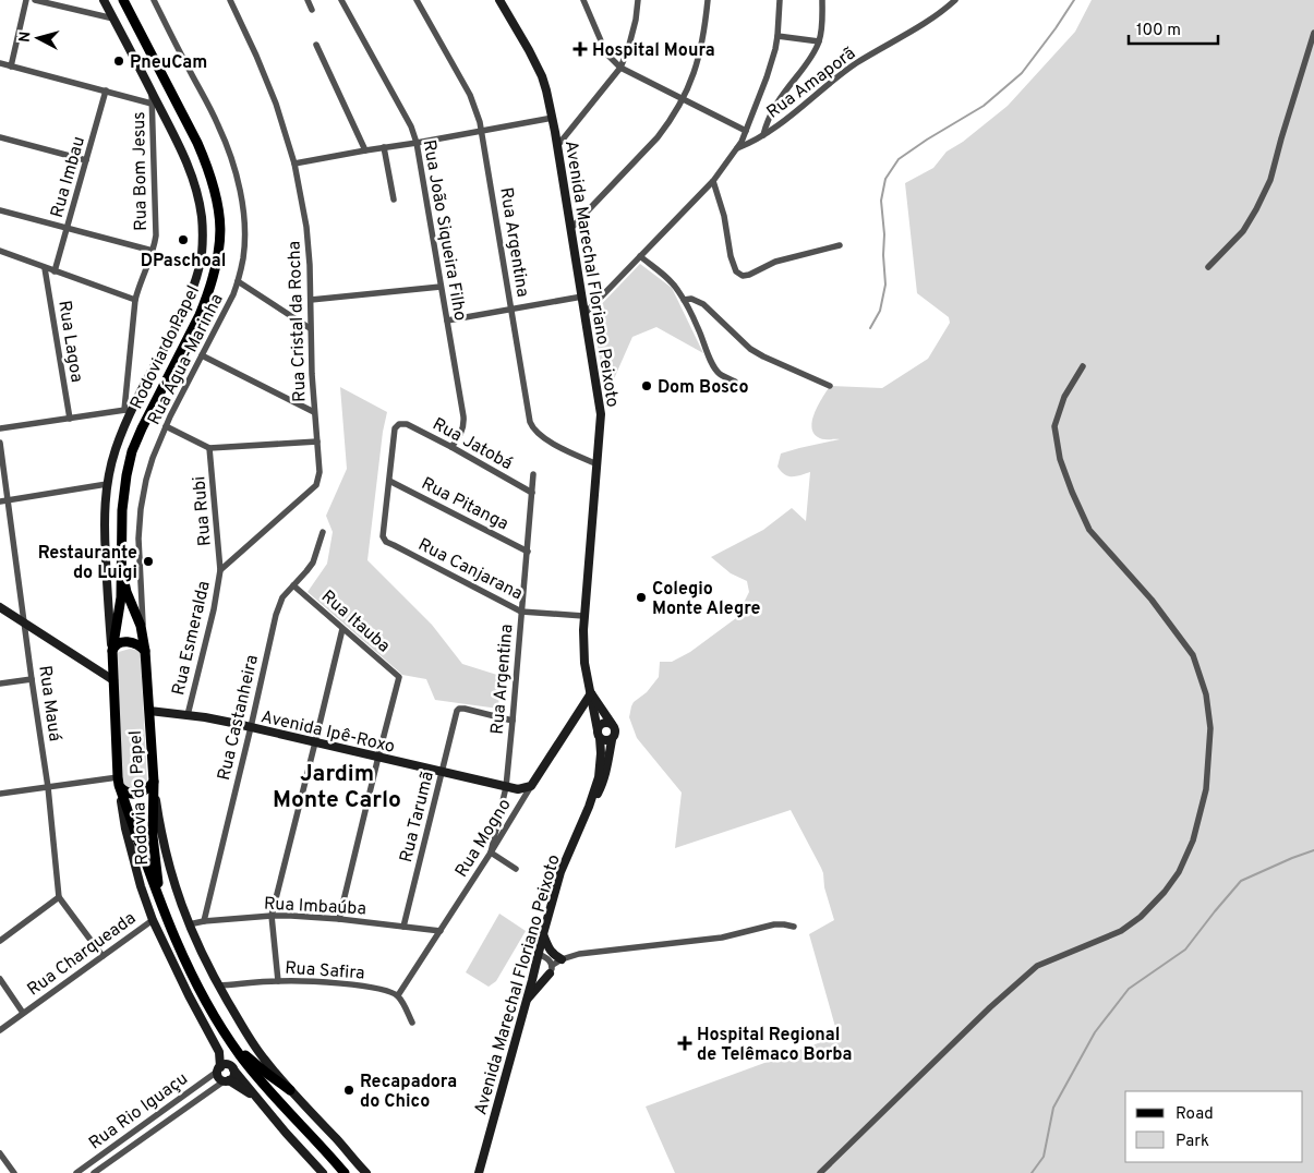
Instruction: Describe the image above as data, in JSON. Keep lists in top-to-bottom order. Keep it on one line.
{"streets":{"main road":["Avenida Marechal Floriano Peixoto","Rodovia do Papel","Avenida Ipê-Roxo","Rua Mogno"],"street":["Rua Amaporã","Rua Bom Jesus","Rua Imbau","Rua João Siqueira Filho","Rua Argentina","Rua Cristal da Rocha","Rua Lagoa","Rua Água-Marinha","Rua Jatobá","Rua Pitanga","Rua Rubi","Rua Canjarana","Rua Itauba","Rua Esmeralda","Rua Mauá","Rua Castanheira","Rua Tarumã","Rua Imbaúba","Rua Charqueada","Rua Safira","Rua Rio Iguaçu"]},"crossings":[["Rua João Siqueira Filho","Rua Jatobá"],["Rua Argentina","Avenida Marechal Floriano Peixoto"],["Rua Argentina","Rua Jatobá"],["Rua Argentina","Rua Pitanga"],["Rua Argentina","Rua Canjarana"],["Rua Argentina","Avenida Ipê-Roxo"],["Rua Argentina","Rua Tarumã"],["Rua Argentina","Rua Mogno"],["Avenida Marechal Floriano Peixoto","Rua Canjarana"],["Avenida Marechal Floriano Peixoto","Rua Mogno"],["Rua Cristal da Rocha","Rua Esmeralda"],["Rodovia do Papel","Rua Água-Marinha"],["Rodovia do Papel","Avenida Ipê-Roxo"],["Rua Jatobá","Rua Pitanga"],["Rua Jatobá","Rua Canjarana"],["Rua Pitanga","Rua Canjarana"],["Rua Rubi","Rua Esmeralda"],["Rua Itauba","Rua Castanheira"],["Rua Itauba","Avenida Ipê-Roxo"],["Rua Esmeralda","Avenida Ipê-Roxo"],["Rua Castanheira","Avenida Ipê-Roxo"],["Rua Castanheira","Rua Imbaúba"],["Avenida Ipê-Roxo","Rua Tarumã"],["Avenida Ipê-Roxo","Rua Mogno"],["Rua Tarumã","Rua Imbaúba"],["Rua Mogno","Rua Imbaúba"],["Rua Mogno","Rua Safira"]],"districts":["Jardim Monte Carlo"],"places":{"health":["Hospital Moura","Hospital Regional de Telêmaco Borba"],"other":["PneuCam","DPaschoal","Dom Bosco","Restaurante do Luigi","Colegio Monte Alegre","Recapadora do Chico"]},"legend":["Road","Park"],"scale_bar":"100 m","north":"left"}
